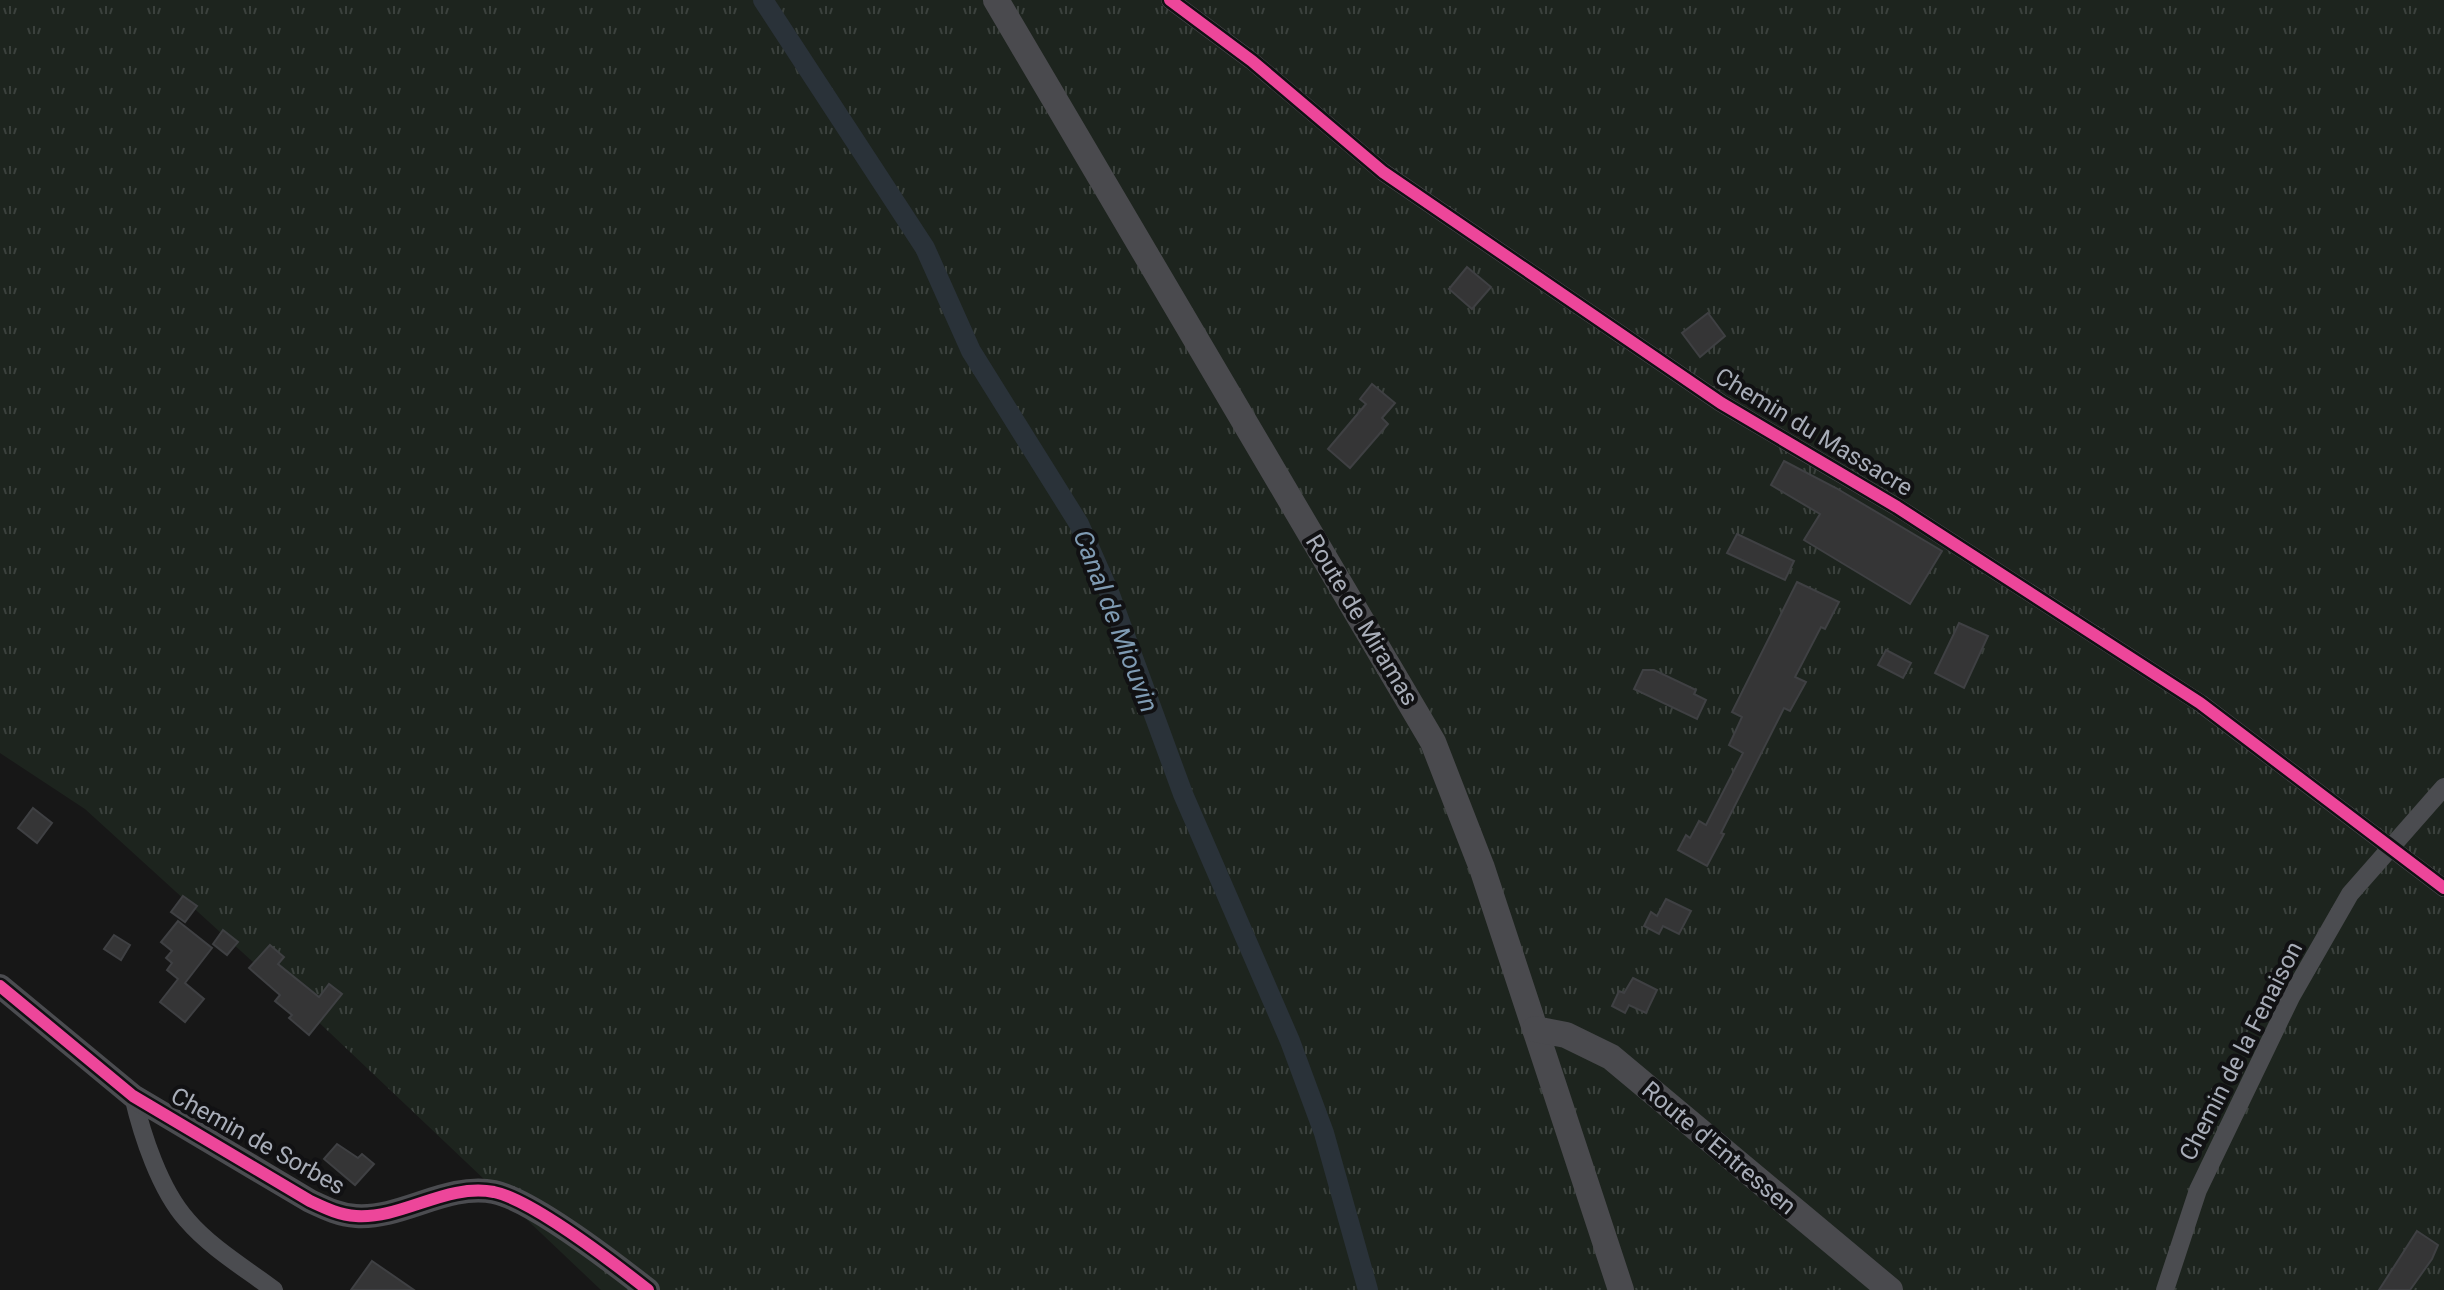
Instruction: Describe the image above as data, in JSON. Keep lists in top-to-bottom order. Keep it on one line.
{"streets":{"main road":["Route de Miramas","Route d'Entressen"],"street":["Chemin du Massacre","Chemin de la Fenaison","Chemin de Sorbes"]},"crossings":[["Chemin du Massacre","Chemin de la Fenaison"],["Route de Miramas","Route d'Entressen"]],"water":["Canal de Miouvin"]}
